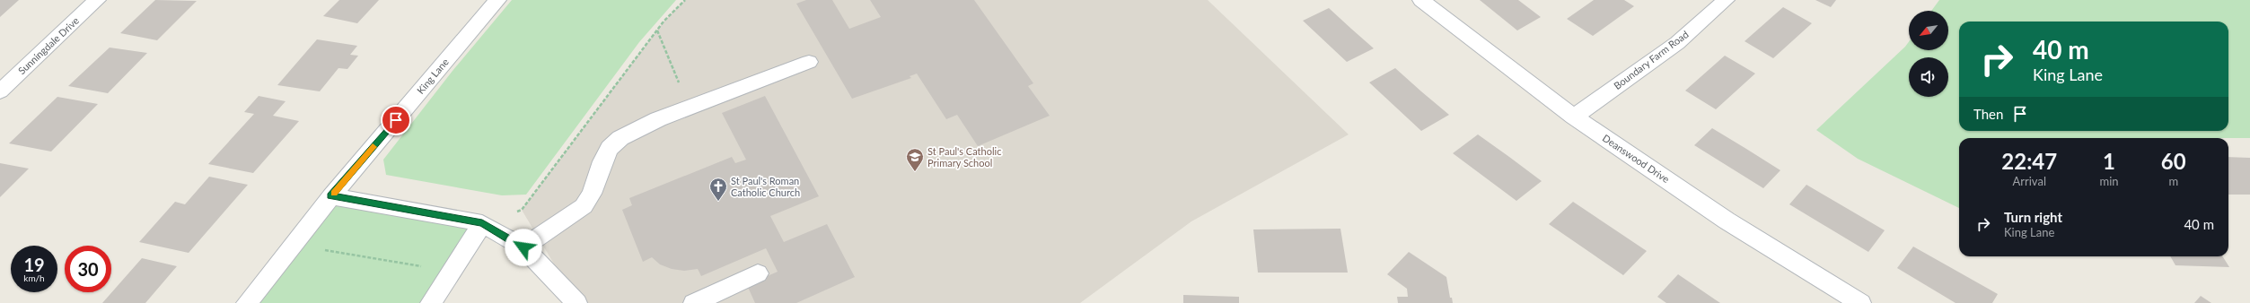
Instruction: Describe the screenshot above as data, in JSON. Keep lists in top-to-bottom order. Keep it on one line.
{"streets":{"street":["Sunningdale Drive","Boundary Farm Road","King Lane","Deanswood Drive"]},"crossings":[["Boundary Farm Road","Deanswood Drive"]],"places":{"school or university":["St Paul's Catholic Primary School"],"church":["St Paul's Roman Catholic Church"]},"north":"bottom left","page":{"turn":["40 m","King Lane"],"then":"Then","eta":["22:47","Arrival","1","min","60","m"],"list":[{"name":"Turn right","note":"King Lane","value":"40 m"}],"speed":"19 km/h","limit":"30"}}
